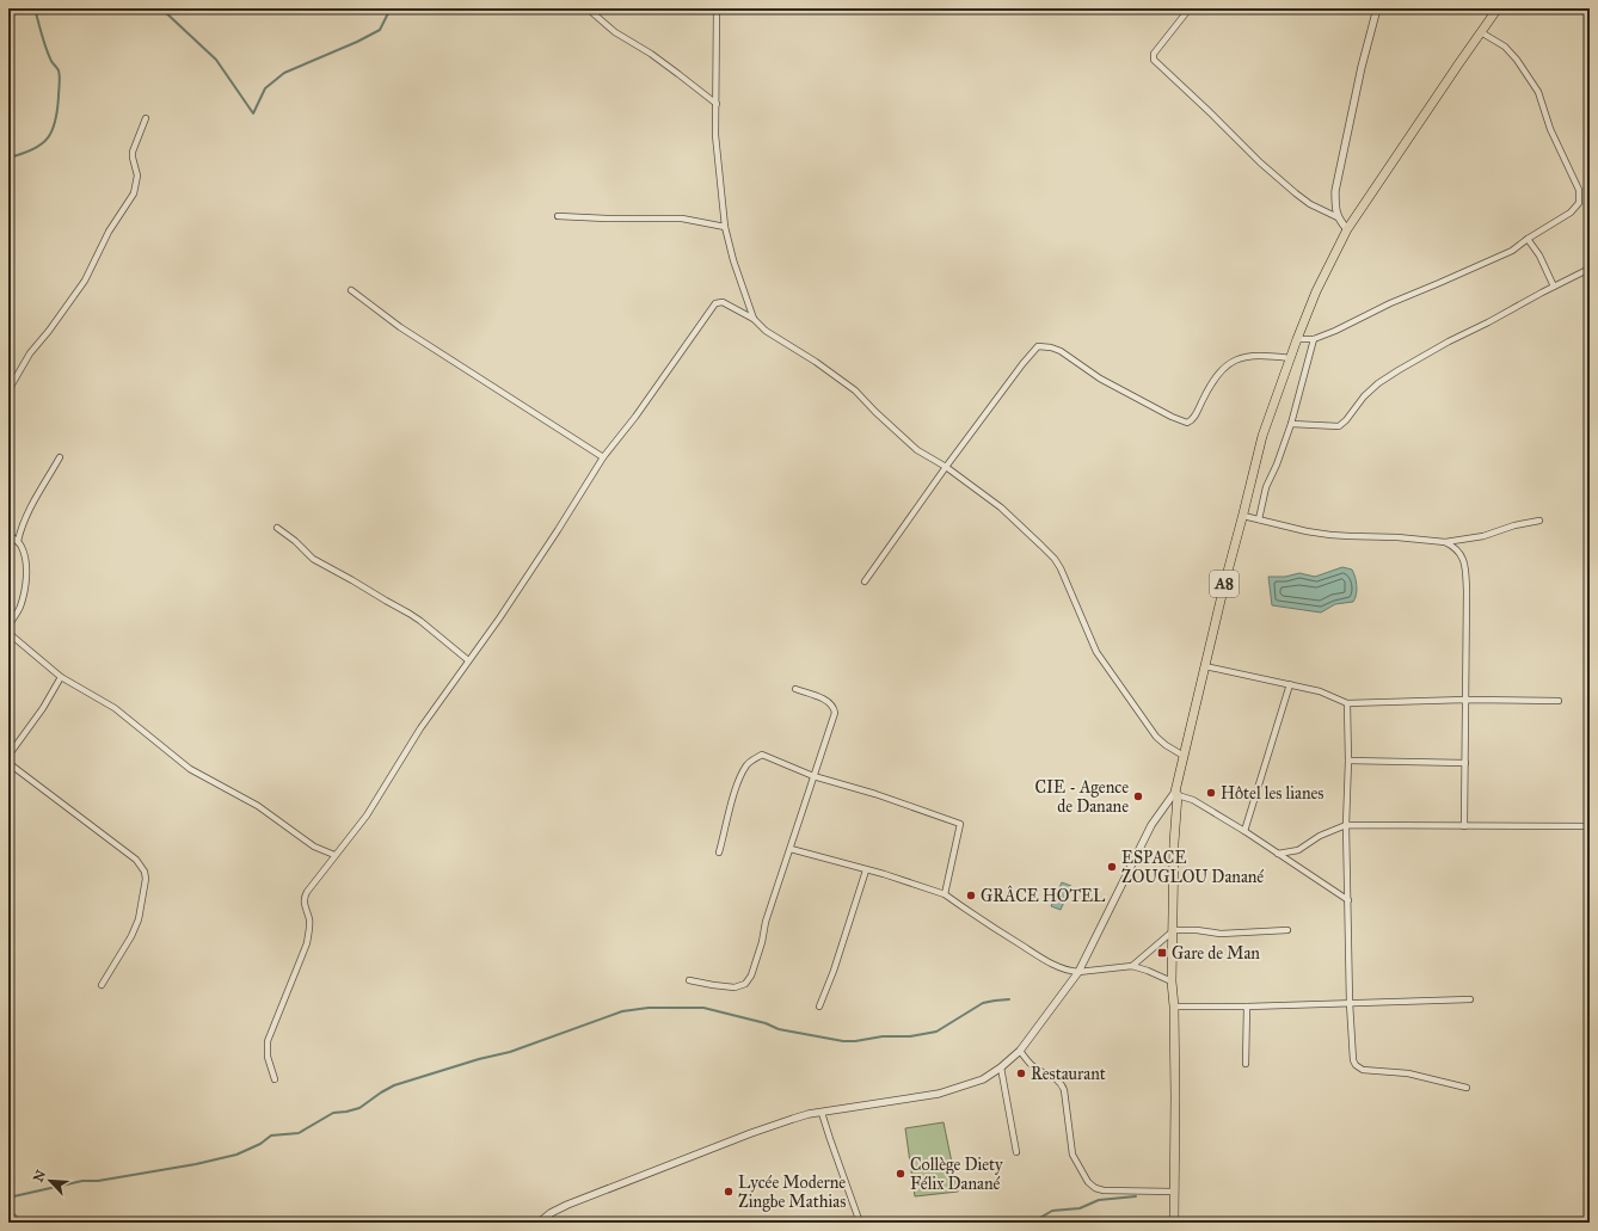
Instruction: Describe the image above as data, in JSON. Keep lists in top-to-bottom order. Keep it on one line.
{"streets":{"main road":["A8"]},"places":{"other":["Hôtel les lianes","CIE - Agence de Danane","ESPACE ZOUGLOU Danané","GRÂCE HOTEL","Restaurant","Collège Diety Félix Danané","Lycée Moderne Zingbe Mathias"],"transit":["Gare de Man"]},"north":"top left"}
